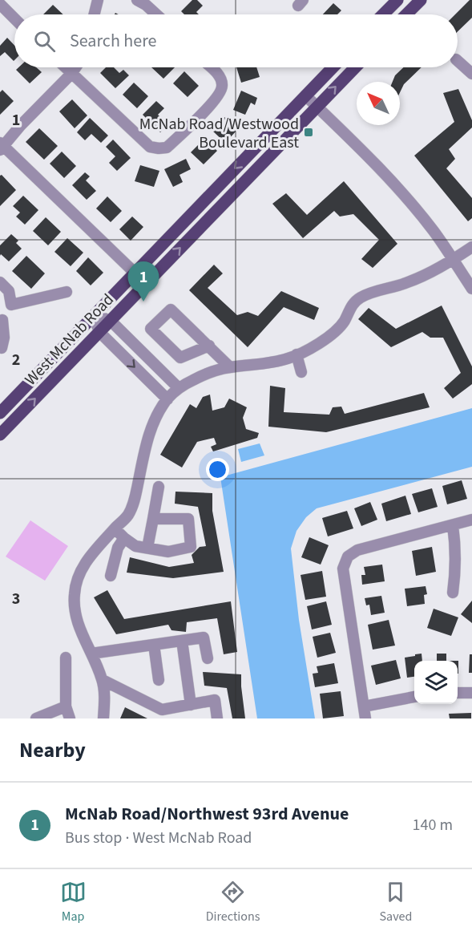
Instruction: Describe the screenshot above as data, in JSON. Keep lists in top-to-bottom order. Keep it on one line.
{"streets":{"main road":["West McNab Road"]},"places":{"transit":["McNab Road/Westwood Boulevard East"]},"north":"top left","page":{"search":"Search here","pins":"1","heading":"Nearby","list":[{"mark":"1","name":"McNab Road/Northwest 93rd Avenue","note":"Bus stop · West McNab Road","value":"140 m"}],"nav":["Map","Directions","Saved"]},"grid":{"rows":["1","2","3"]}}
